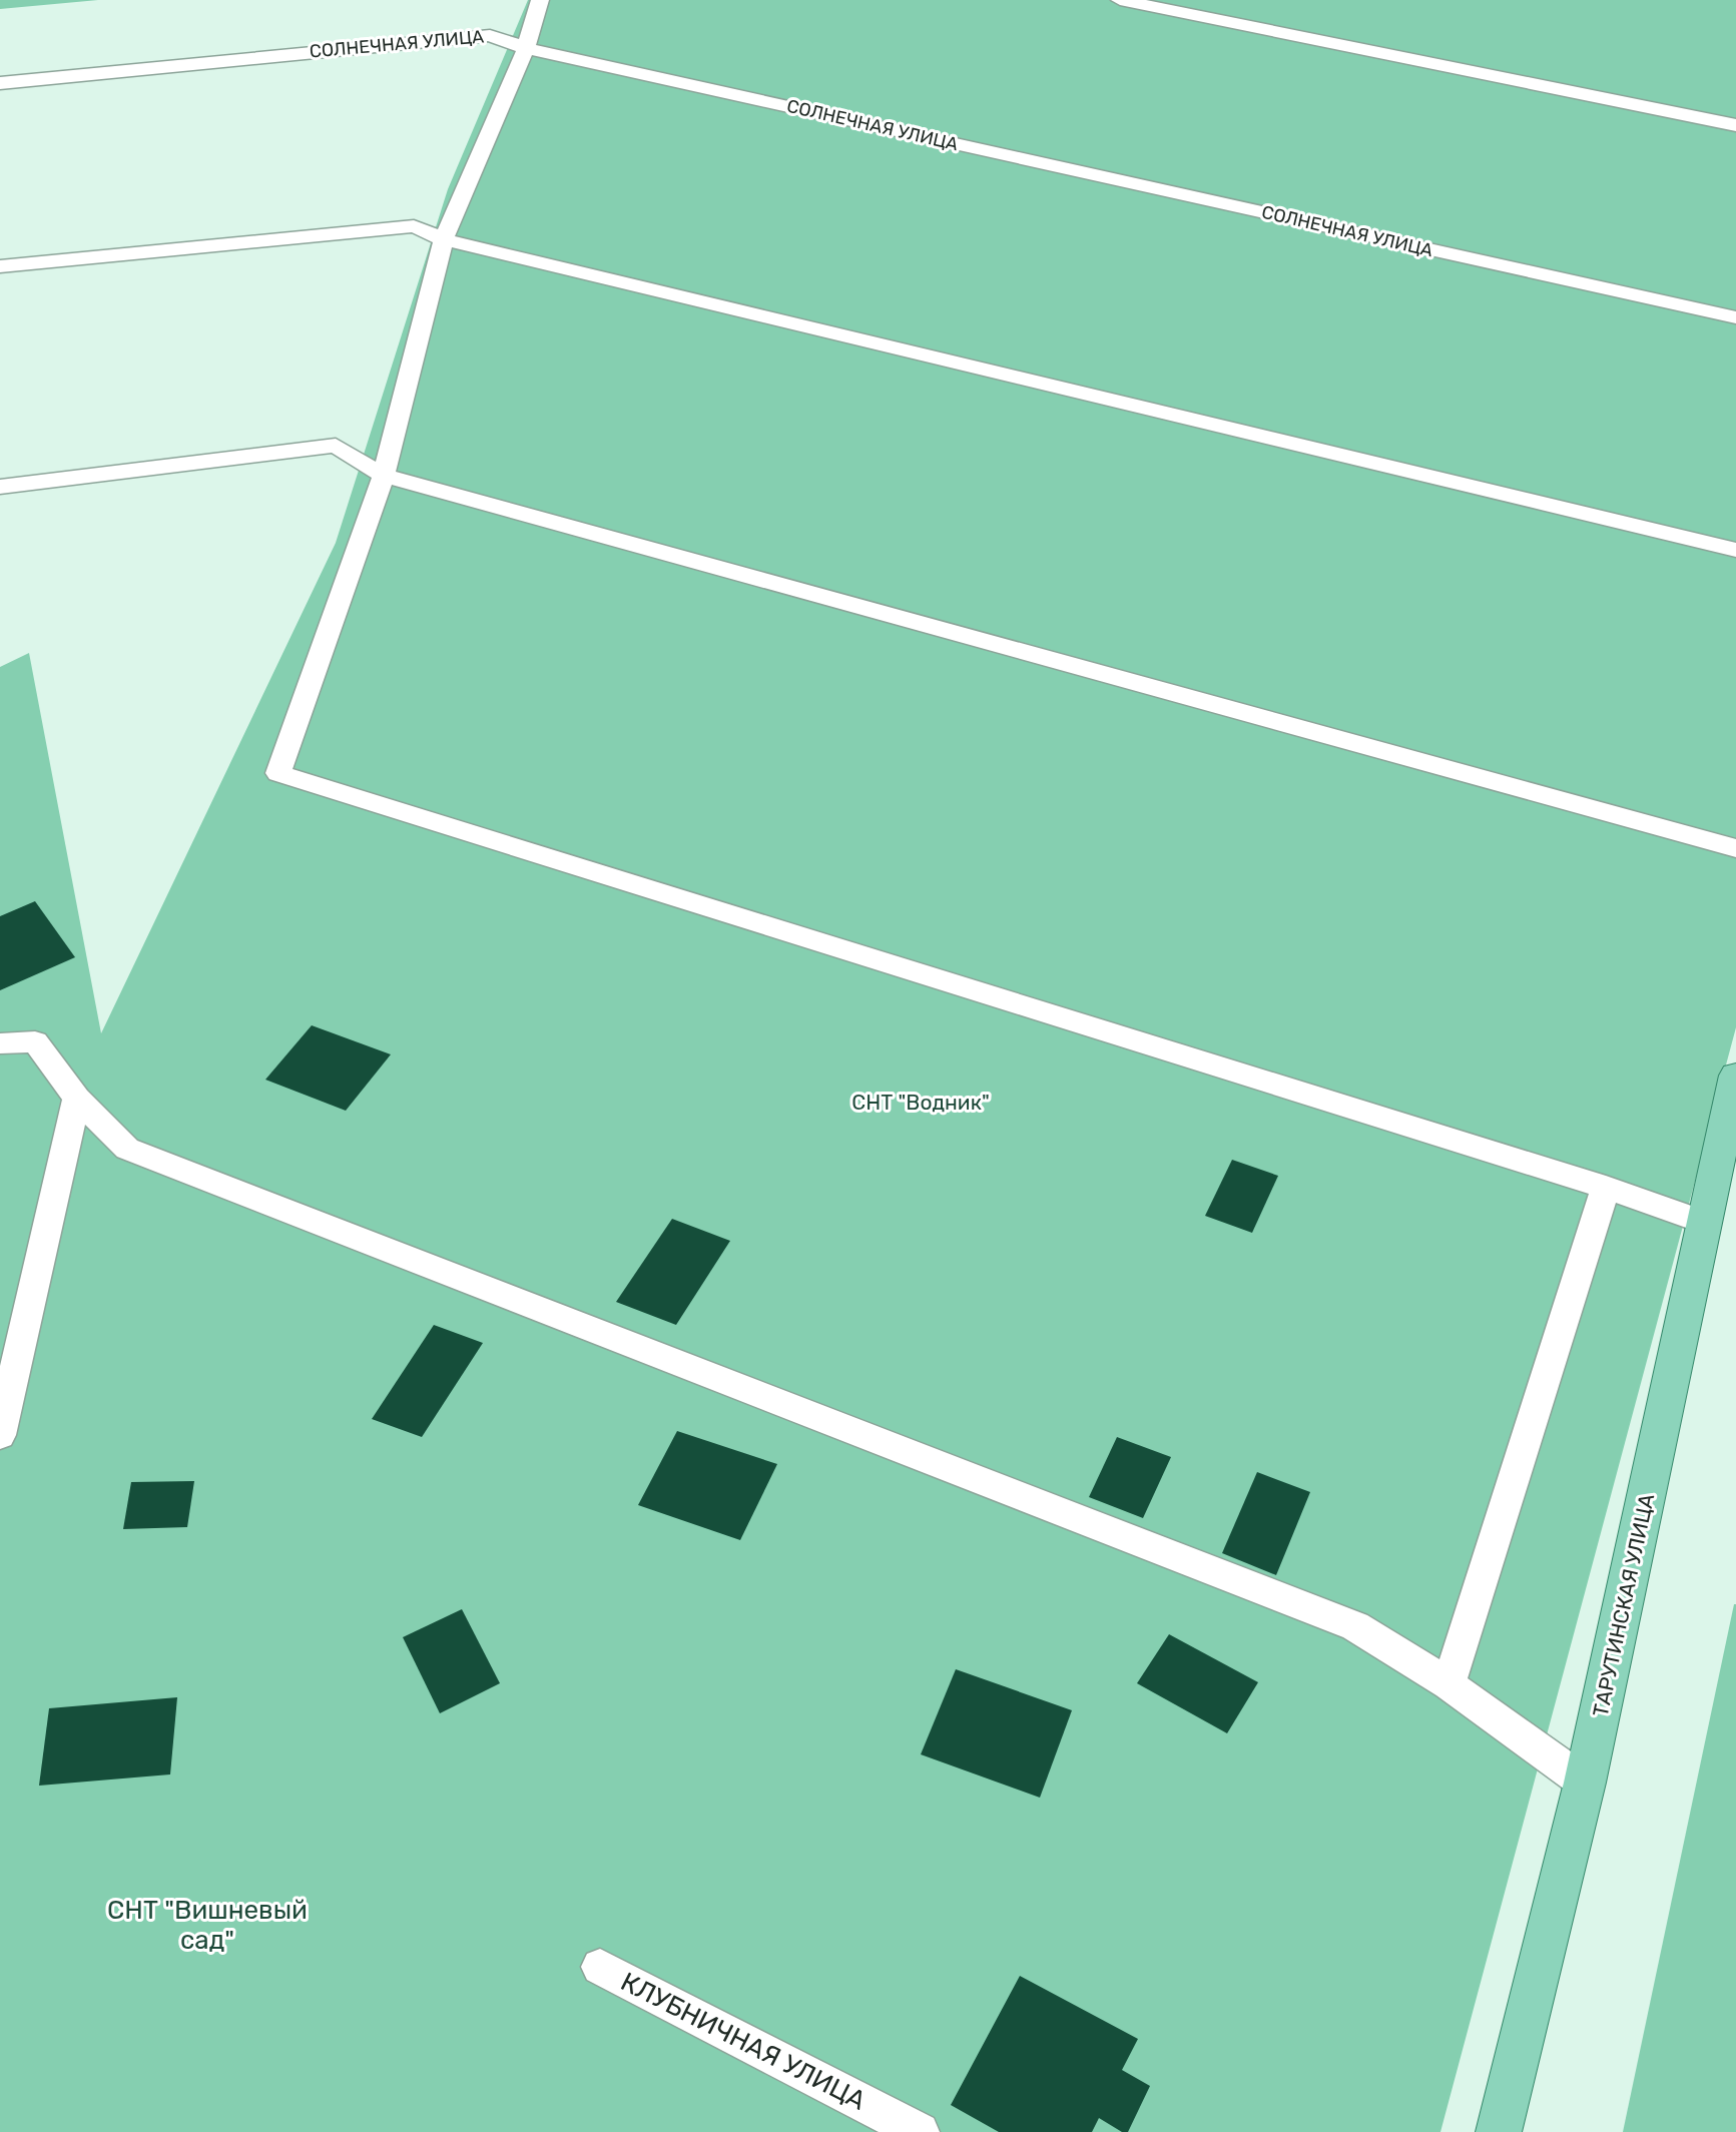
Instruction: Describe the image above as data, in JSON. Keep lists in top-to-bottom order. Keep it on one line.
{"streets":{"main road":["ТАРУТИНСКАЯ УЛИЦА"],"lane":["СОЛНЕЧНАЯ УЛИЦА","КЛУБНИЧНАЯ УЛИЦА"]},"parks":["СНТ \"Водник\"","СНТ \"Вишневый сад\""]}
